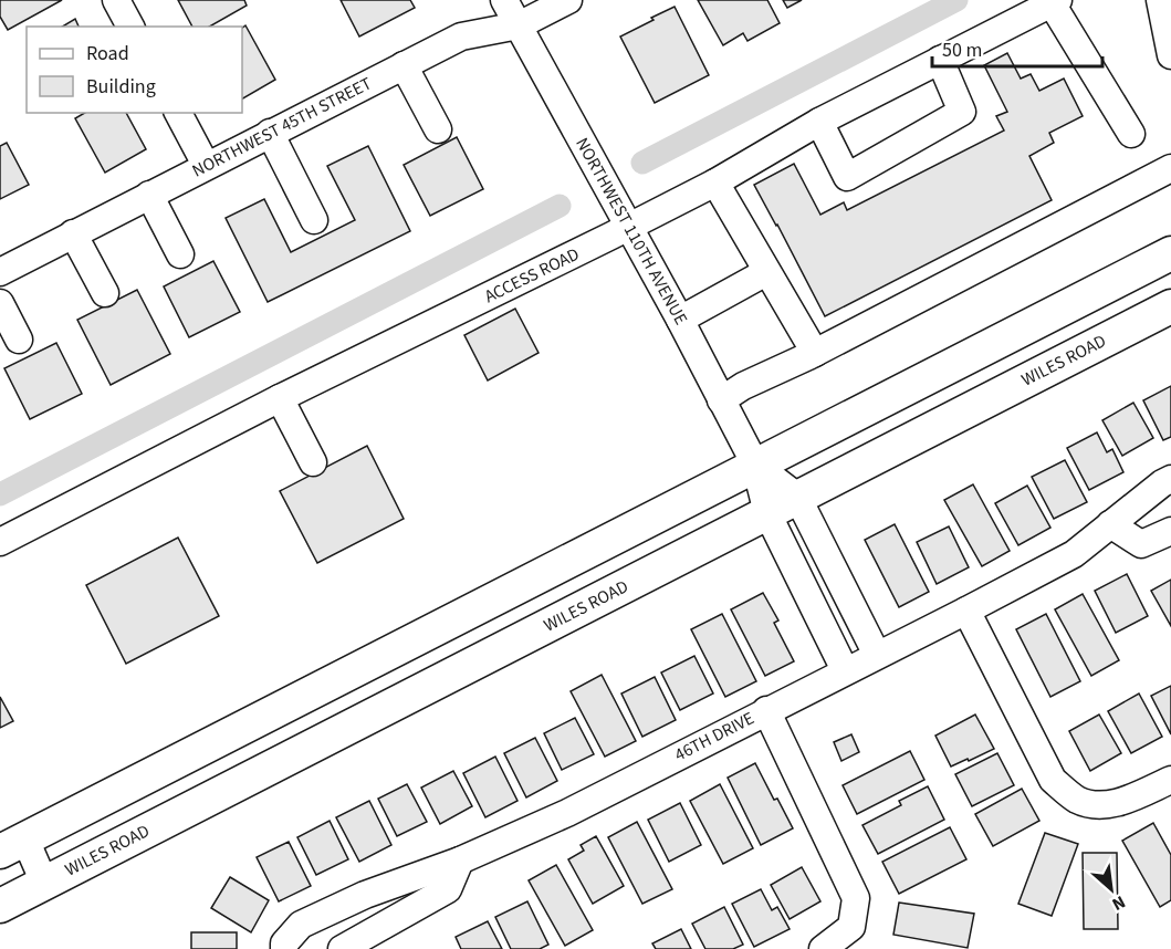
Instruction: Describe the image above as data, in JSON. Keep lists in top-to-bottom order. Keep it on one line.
{"streets":{"main road":["WILES ROAD"],"street":["NORTHWEST 45TH STREET","NORTHWEST 110TH AVENUE","ACCESS ROAD","46TH DRIVE"]},"crossings":[["NORTHWEST 45TH STREET","NORTHWEST 110TH AVENUE"],["NORTHWEST 110TH AVENUE","ACCESS ROAD"],["NORTHWEST 110TH AVENUE","WILES ROAD"],["NORTHWEST 110TH AVENUE","46TH DRIVE"]],"legend":["Road","Building"],"scale_bar":"50 m","north":"bottom right"}
